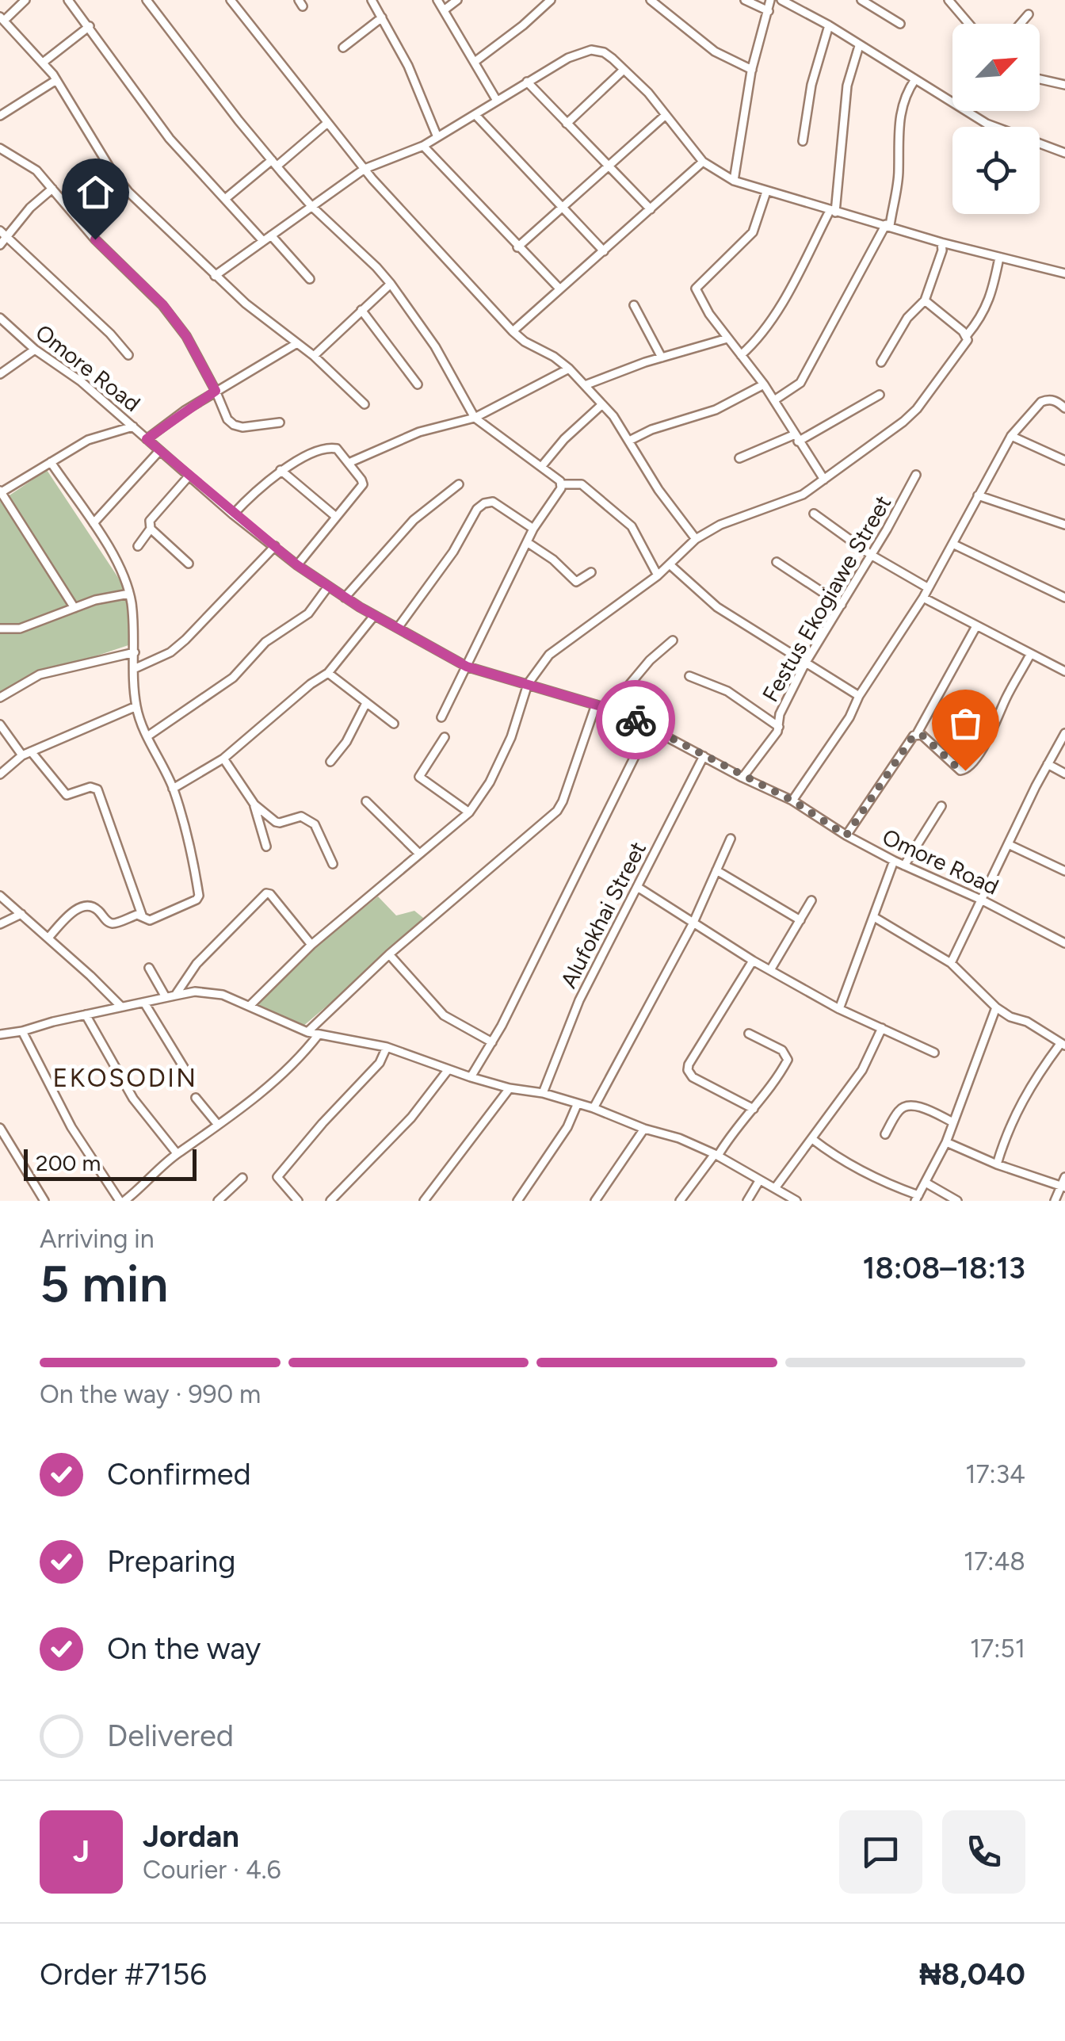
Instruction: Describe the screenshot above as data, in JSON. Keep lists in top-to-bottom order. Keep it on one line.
{"streets":{"street":["Omore Road","Festus Ekogiawe Street","Alufokhai Street"]},"crossings":[["Omore Road","Festus Ekogiawe Street"],["Omore Road","Alufokhai Street"]],"districts":["EKOSODIN"],"scale_bar":"200 m","north":"top right","page":{"scale":"200 m","heading":["5 min","Arriving in","18:08–18:13"],"panel":["Jordan","Courier · 4.6","Order #7156","₦8,040"],"bar":"On the way · 990 m","list":[["Confirmed","17:34"],["Preparing","17:48"],["On the way","17:51"],"Delivered"],"round":"J"}}
